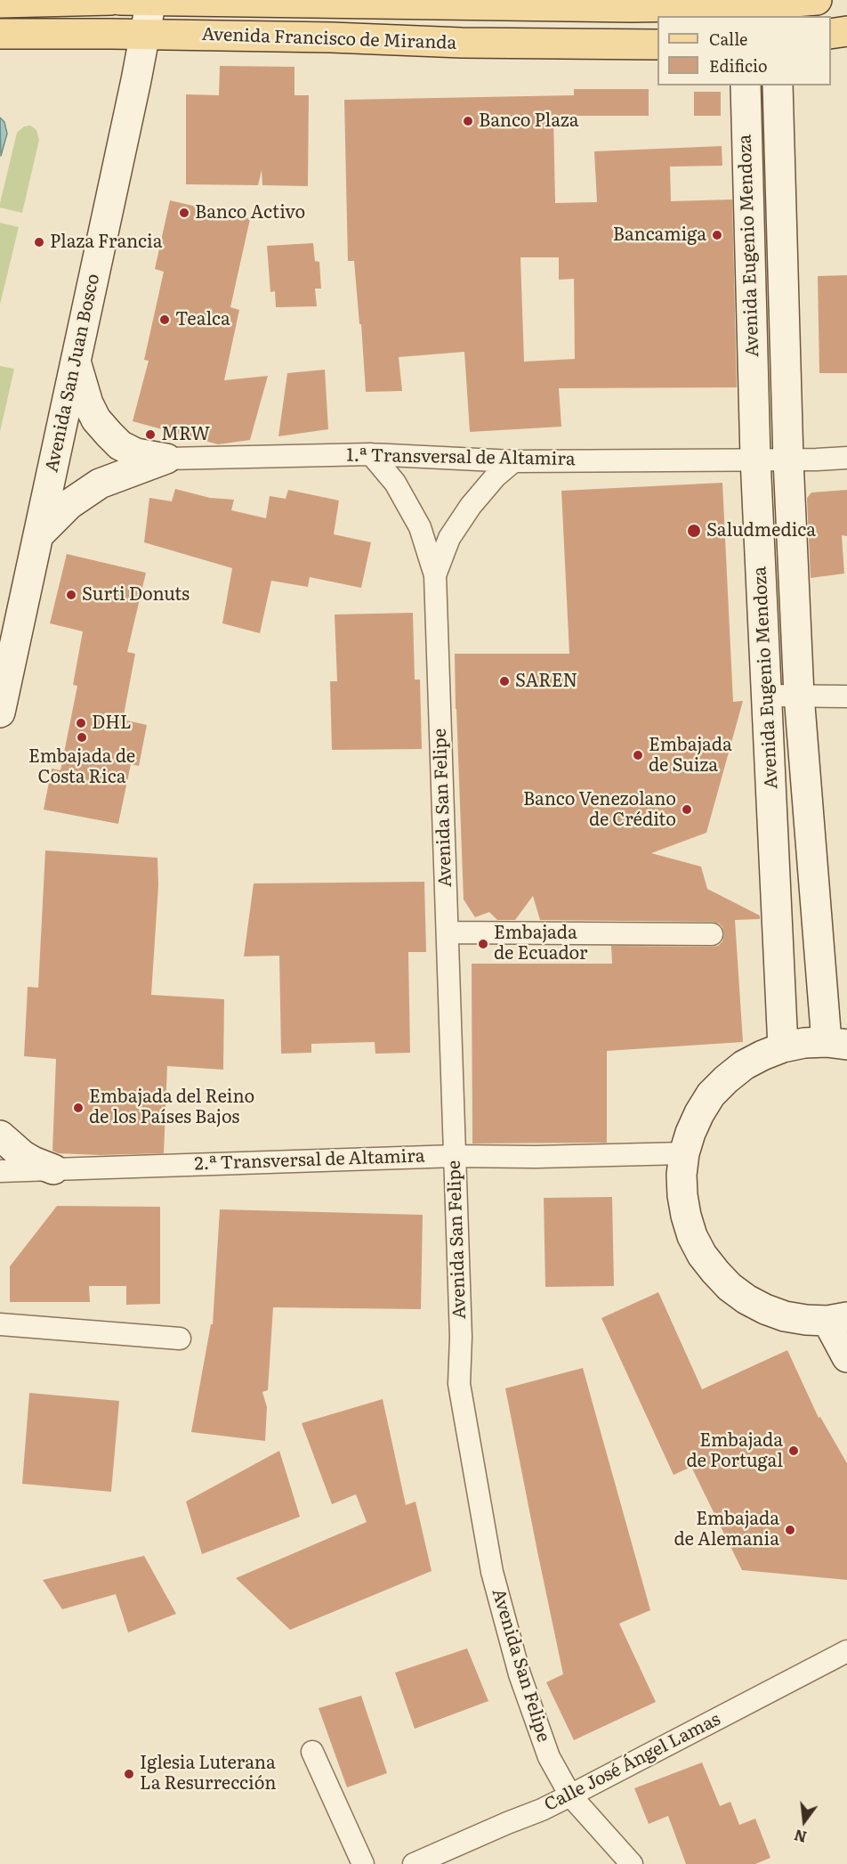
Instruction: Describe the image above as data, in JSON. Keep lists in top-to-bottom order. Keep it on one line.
{"streets":{"main road":["Avenida Francisco de Miranda"],"street":["Avenida Eugenio Mendoza","Avenida San Juan Bosco","1.ª Transversal de Altamira","Avenida San Felipe","2.ª Transversal de Altamira","Calle José Ángel Lamas"]},"crossings":[["Avenida Francisco de Miranda","Avenida San Juan Bosco"],["Avenida Eugenio Mendoza","1.ª Transversal de Altamira"],["1.ª Transversal de Altamira","Avenida San Felipe"],["Avenida San Felipe","2.ª Transversal de Altamira"],["Avenida San Felipe","Calle José Ángel Lamas"]],"places":["Banco Plaza","Banco Activo","Bancamiga","Plaza Francia","Tealca","MRW","Saludmedica","Surti Donuts","SAREN","DHL","Embajada de Costa Rica","Embajada de Suiza","Banco Venezolano de Crédito","Embajada de Ecuador","Embajada del Reino de los Países Bajos","Embajada de Portugal","Embajada de Alemania","Iglesia Luterana La Resurrección"],"legend":["Calle","Edificio"],"north":"bottom"}
